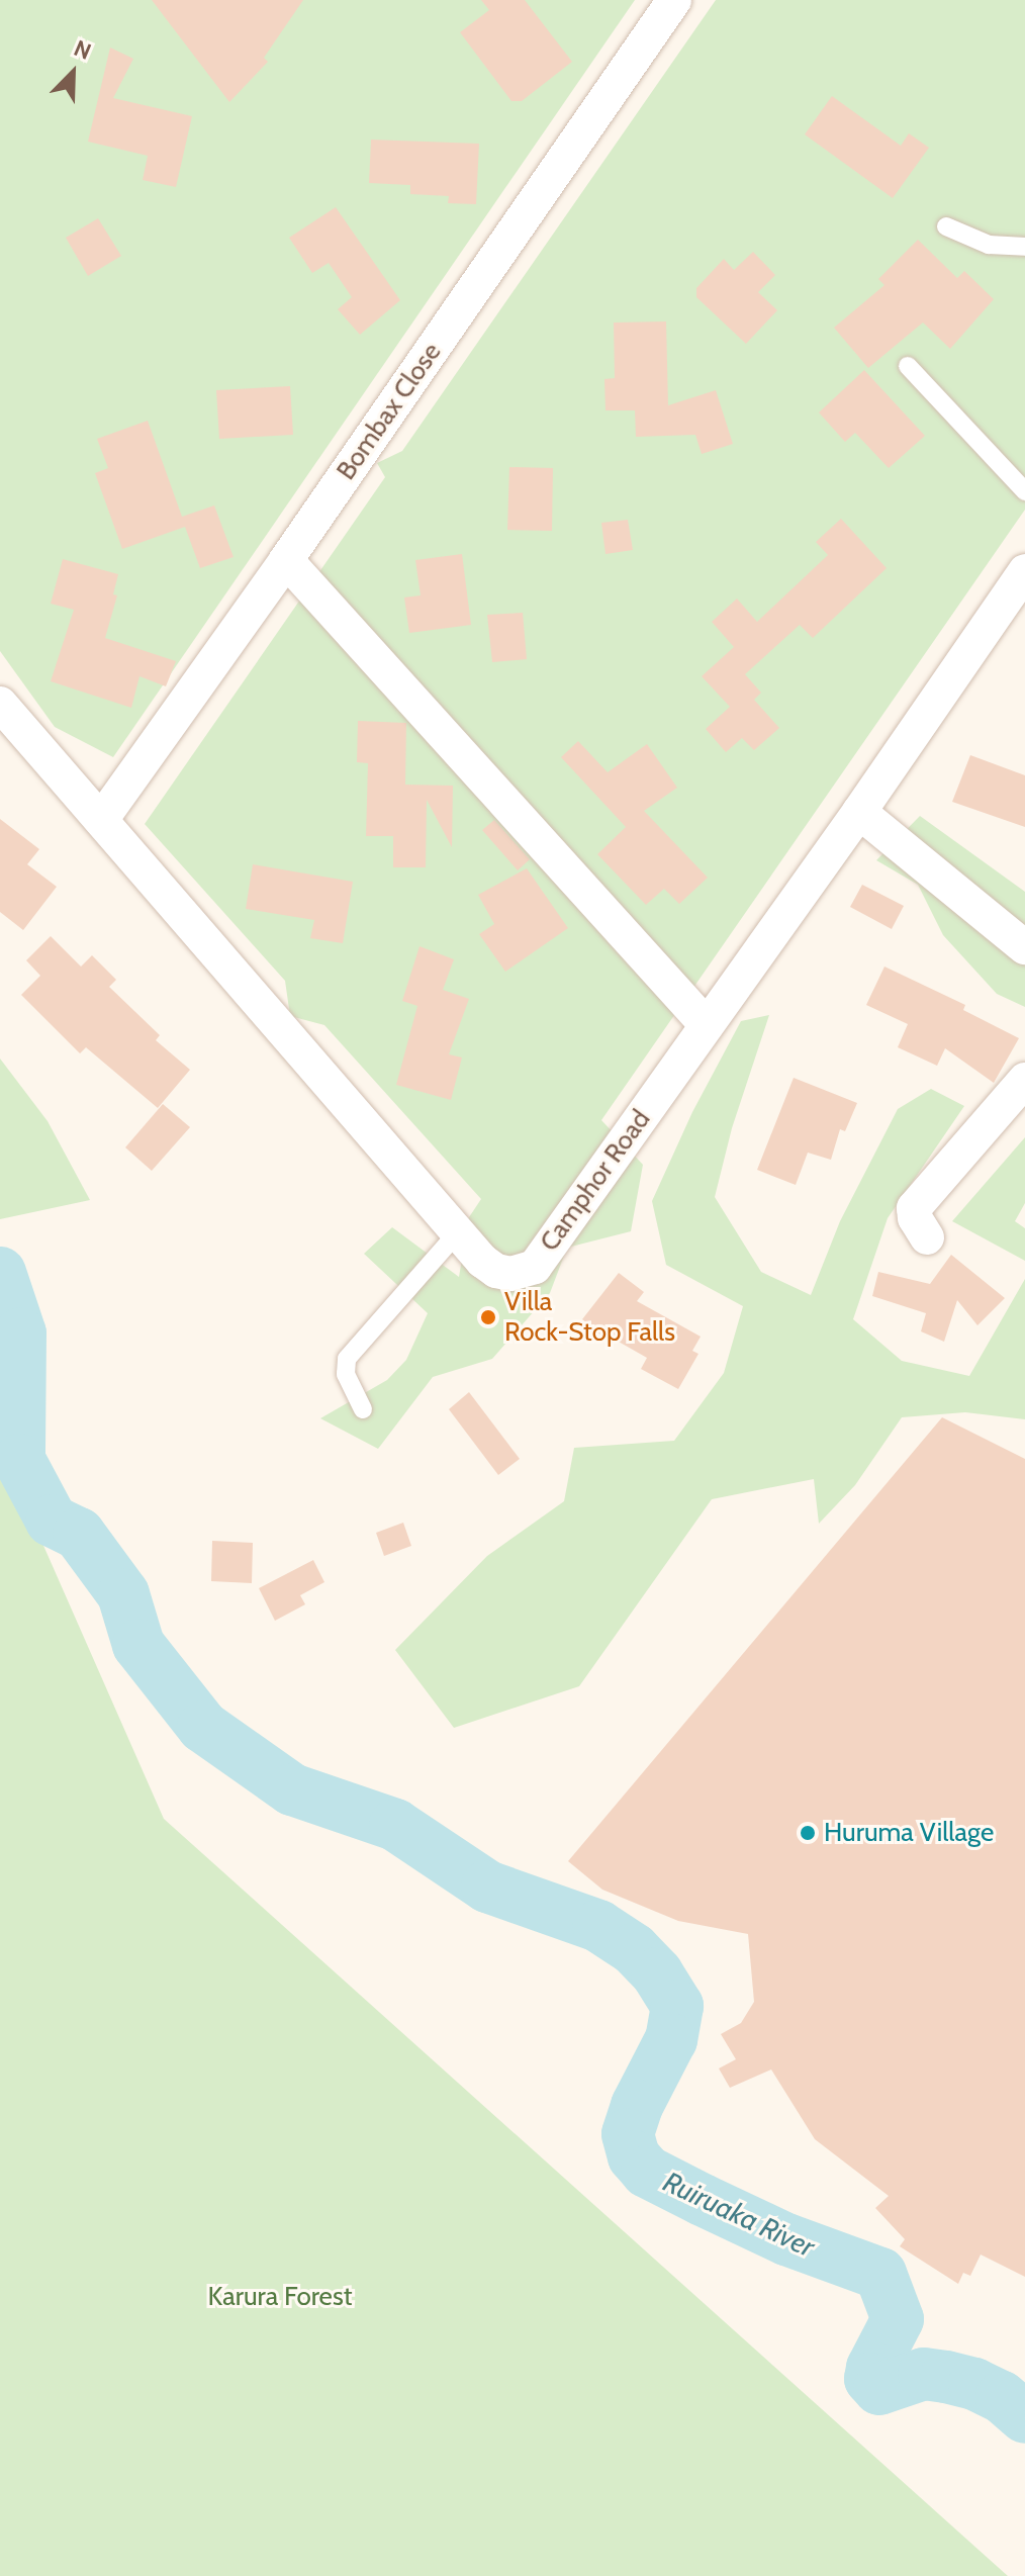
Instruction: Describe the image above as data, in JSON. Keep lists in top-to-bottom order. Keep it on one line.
{"streets":{"street":["Bombax Close","Camphor Road"]},"crossings":[["Bombax Close","Camphor Road"]],"water":["Ruiruaka River"],"parks":["Karura Forest"],"places":["Villa Rock-Stop Falls","Huruma Village"],"north":"top right"}
